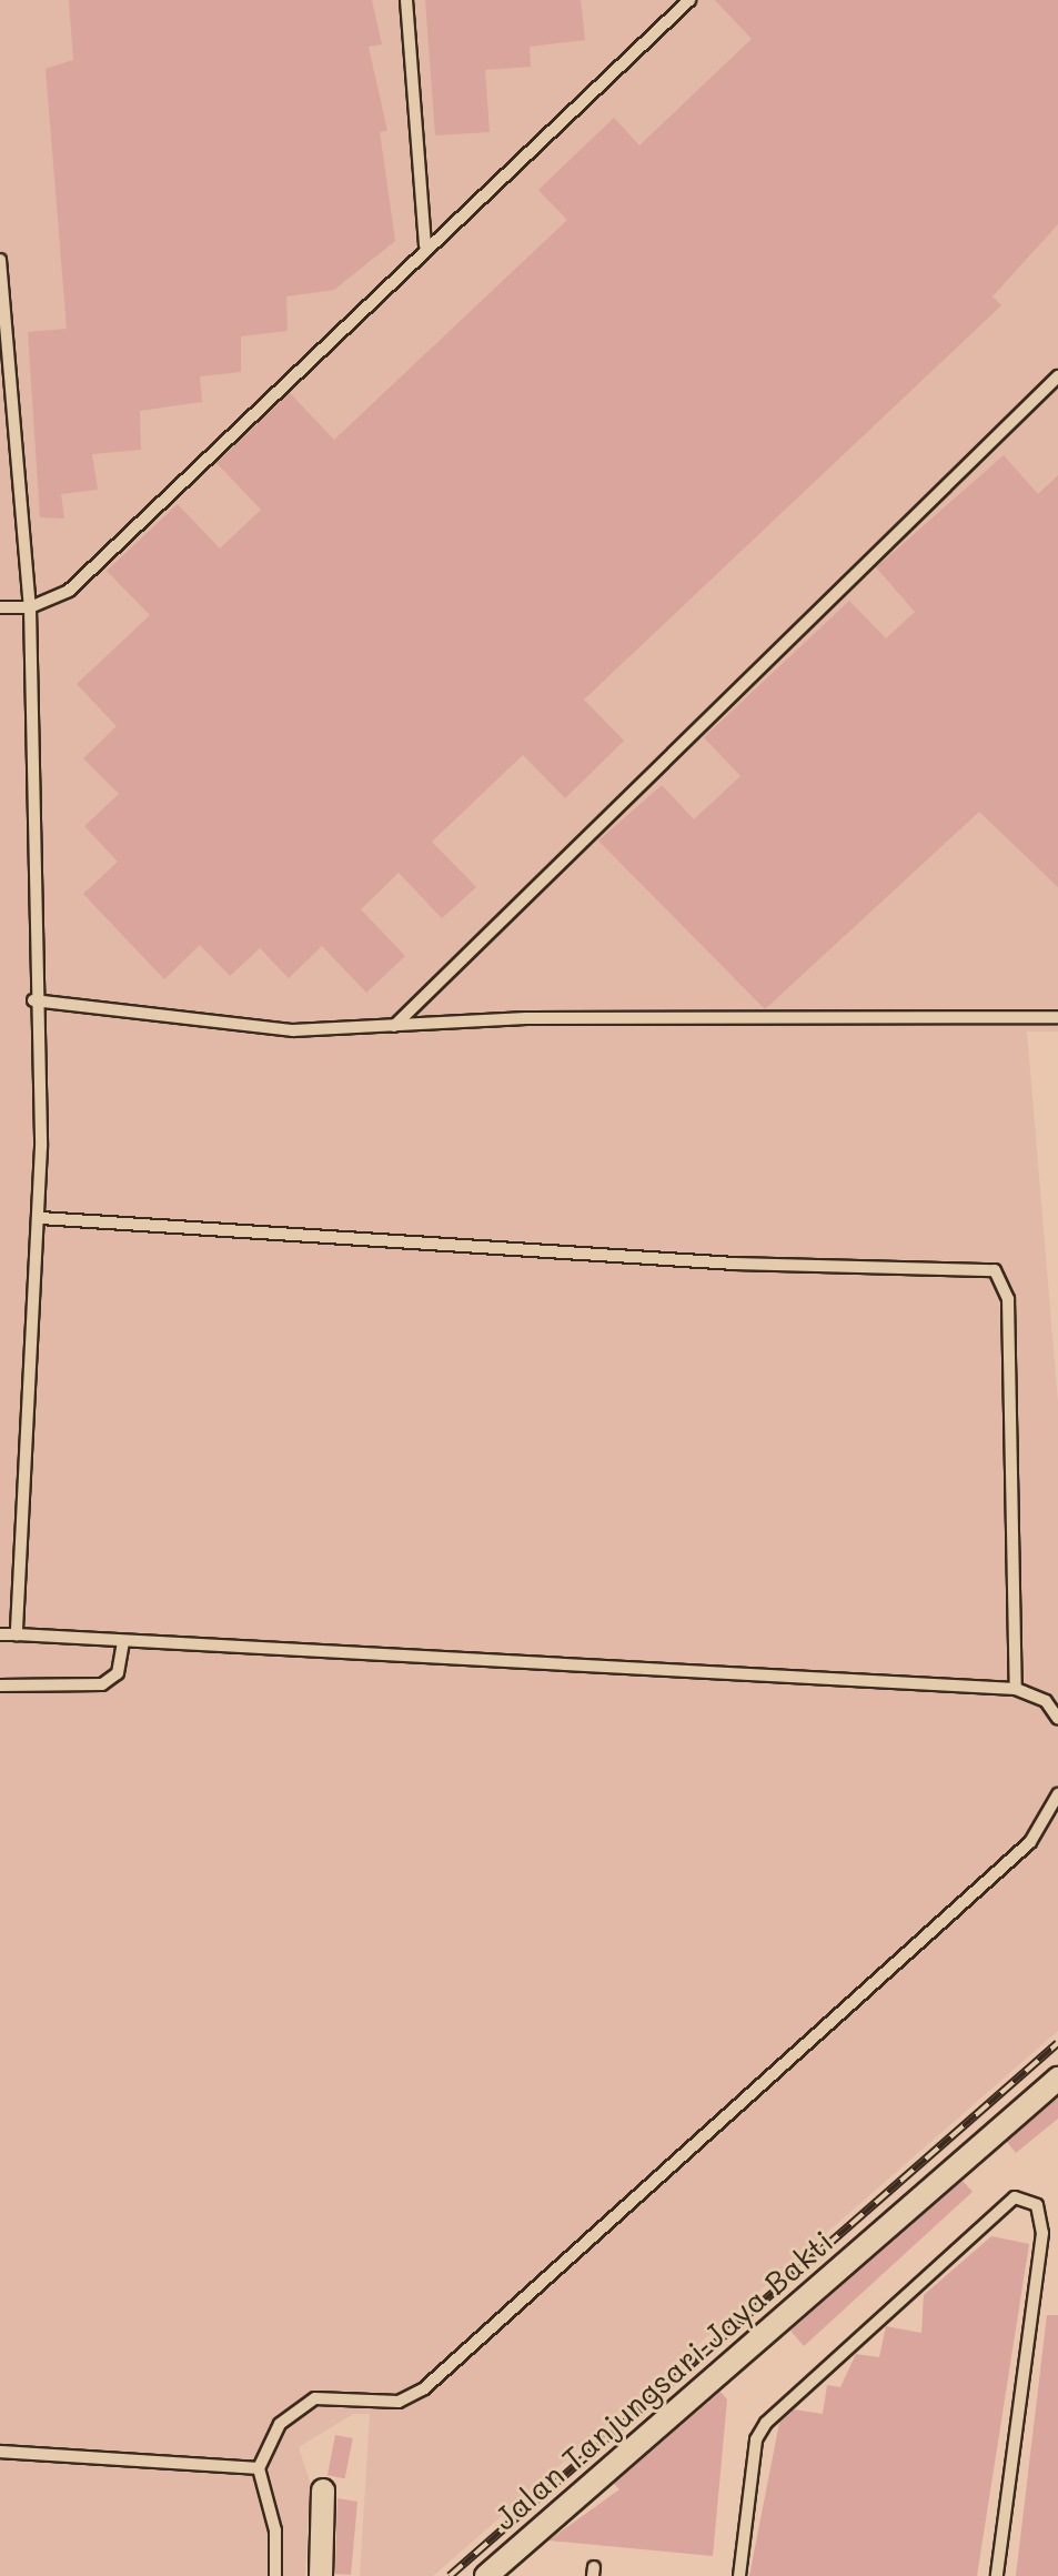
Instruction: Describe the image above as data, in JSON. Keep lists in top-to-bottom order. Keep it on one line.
{"streets":{"street":["Jalan Tanjungsari Jaya Bakti"]}}
